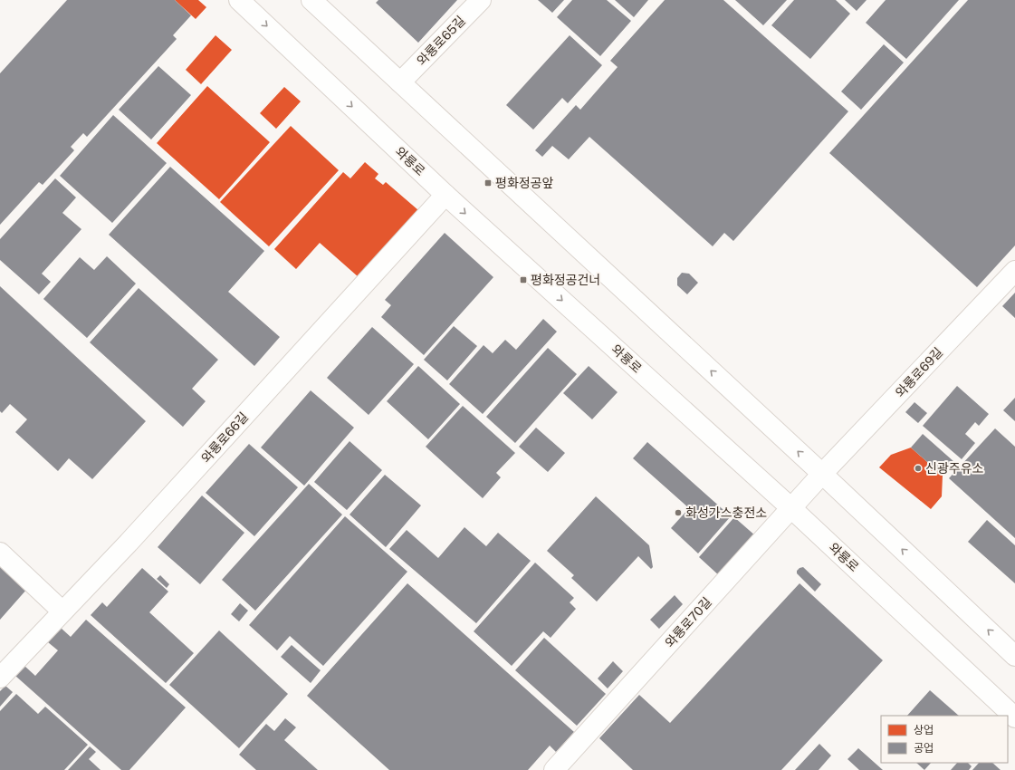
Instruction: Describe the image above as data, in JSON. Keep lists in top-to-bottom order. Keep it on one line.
{"streets":{"main road":["와룡로65길","와룡로","와룡로69길","와룡로66길","와룡로70길"]},"crossings":[["와룡로","와룡로66길"],["와룡로","와룡로70길"],["와룡로69길","와룡로70길"]],"places":{"transit":["평화정공앞","평화정공건너"],"other":["신광주유소","화성가스충전소"]},"legend":["상업","공업"]}
